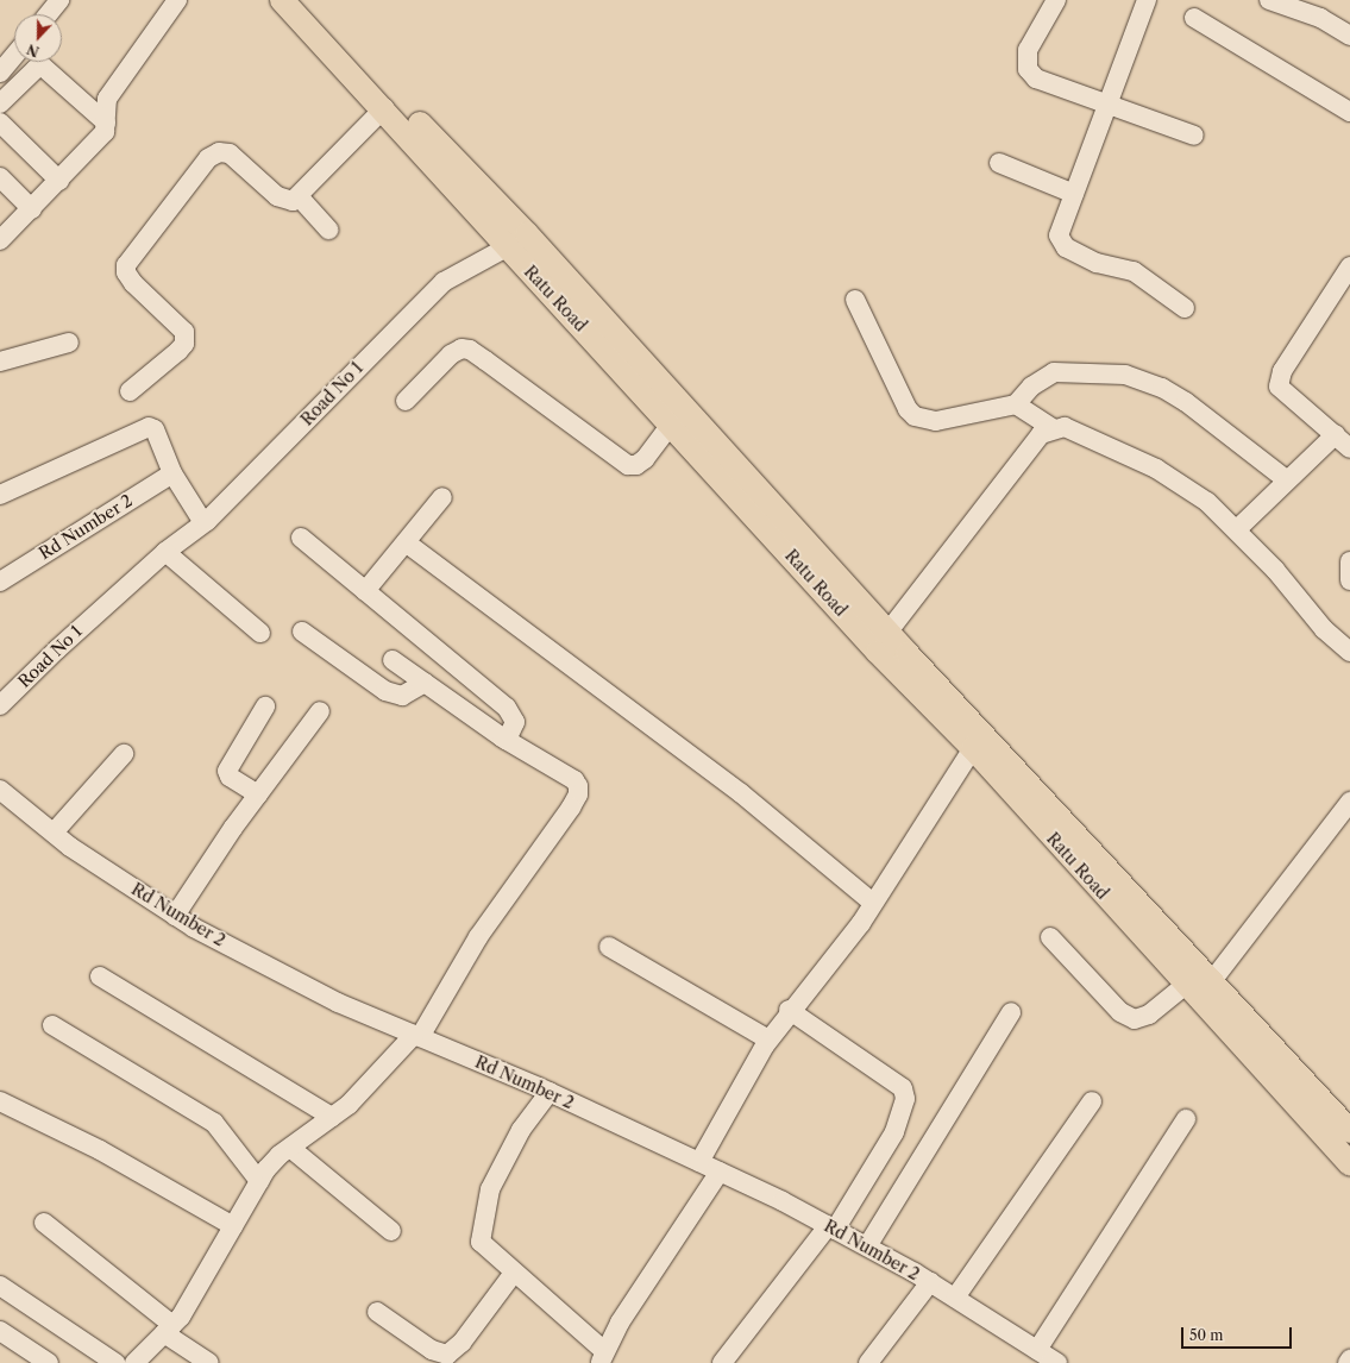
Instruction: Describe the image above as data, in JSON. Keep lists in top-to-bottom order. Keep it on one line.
{"streets":{"main road":["Ratu Road"],"street":["Road No 1","Rd Number 2"]},"crossings":[["Ratu Road","Road No 1"]],"scale_bar":"50 m","north":"bottom"}
